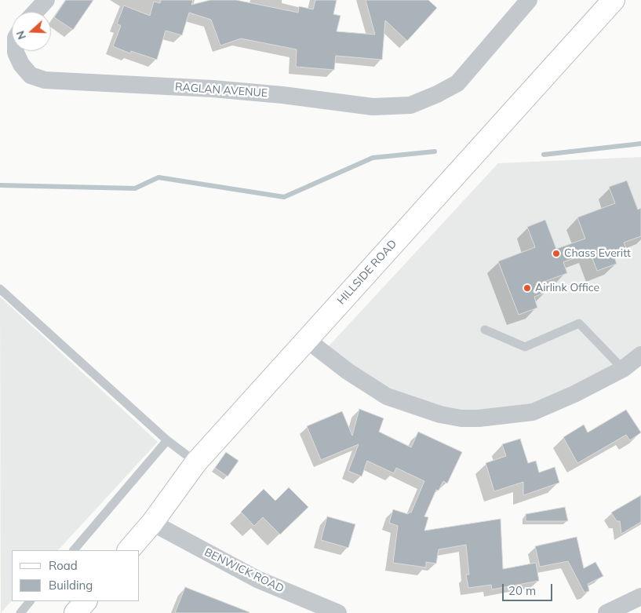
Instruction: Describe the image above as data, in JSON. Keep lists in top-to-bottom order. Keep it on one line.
{"streets":{"street":["RAGLAN AVENUE","HILLSIDE ROAD","BENWICK ROAD"]},"crossings":[["HILLSIDE ROAD","BENWICK ROAD"]],"places":["Chass Everitt","Airlink Office"],"legend":["Road","Building"],"scale_bar":"20 m","north":"left"}
